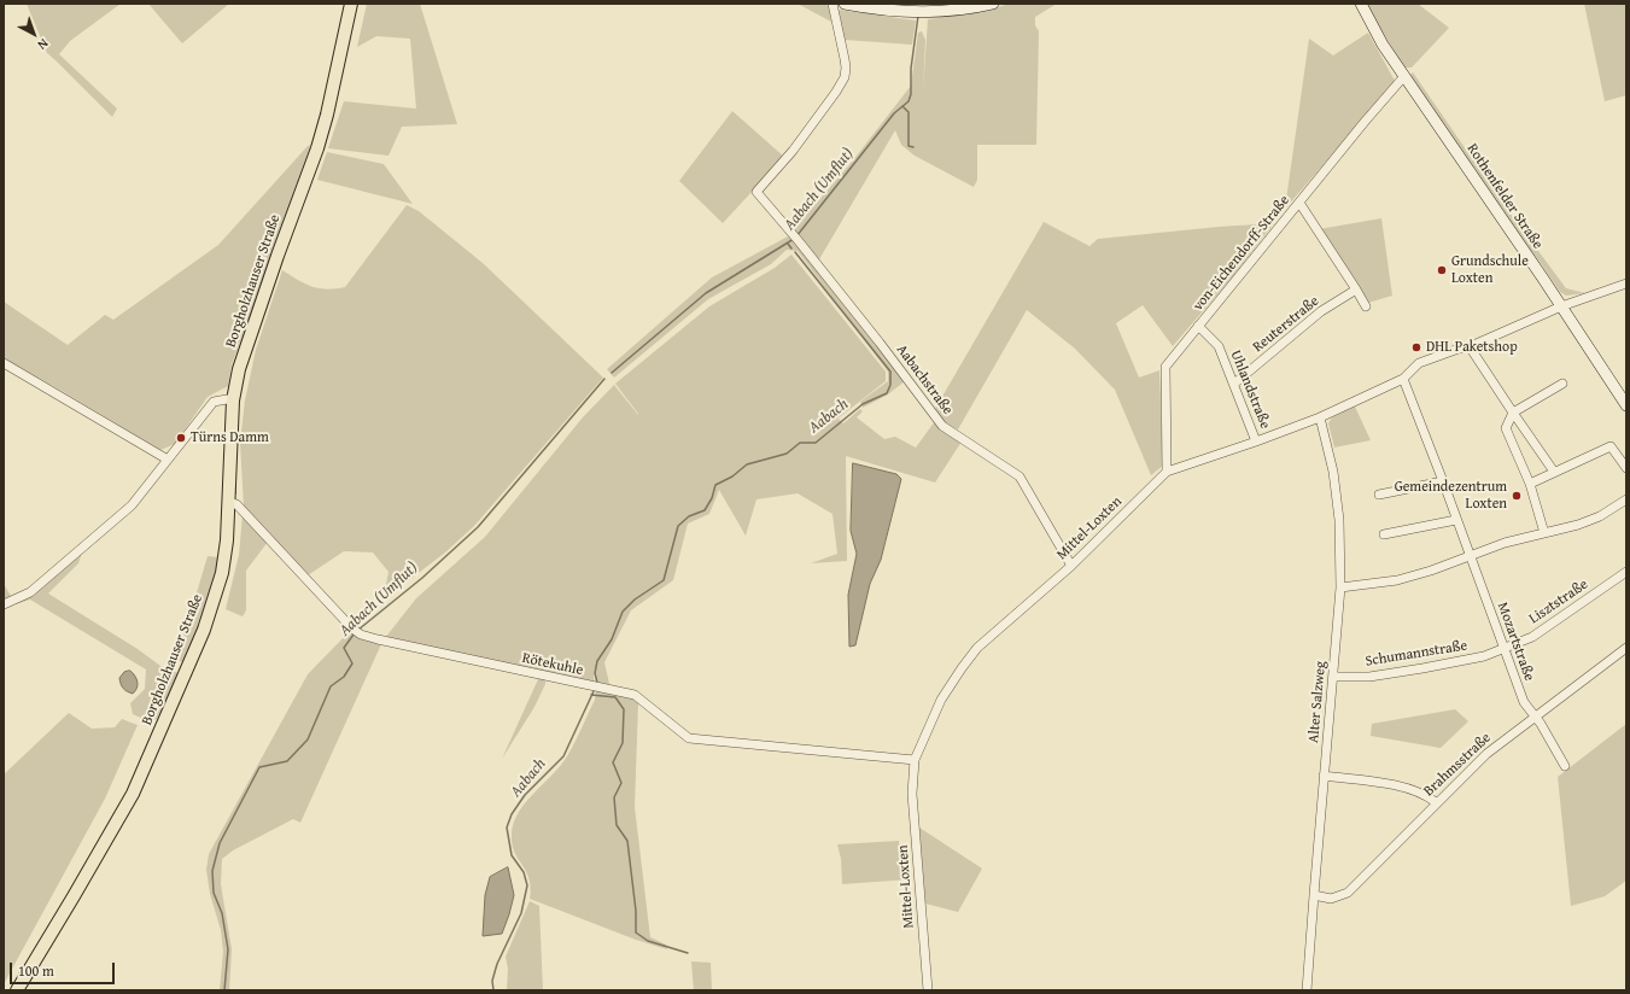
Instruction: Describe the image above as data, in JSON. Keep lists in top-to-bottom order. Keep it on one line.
{"streets":{"main road":["Borgholzhauser Straße"],"street":["Rothenfelder Straße","von-Eichendorff-Straße","Reuterstraße","Aabachstraße","Uhlandstraße","Mittel-Loxten","Lisztstraße","Mozartstraße","Schumannstraße","Rötekuhle","Alter Salzweg","Brahmsstraße"]},"crossings":[["Rothenfelder Straße","von-Eichendorff-Straße"],["Rothenfelder Straße","Mittel-Loxten"],["von-Eichendorff-Straße","Uhlandstraße"],["von-Eichendorff-Straße","Mittel-Loxten"],["Borgholzhauser Straße","Rötekuhle"],["Reuterstraße","Uhlandstraße"],["Aabachstraße","Mittel-Loxten"],["Uhlandstraße","Mittel-Loxten"],["Mittel-Loxten","Mozartstraße"],["Mittel-Loxten","Rötekuhle"],["Mittel-Loxten","Alter Salzweg"],["Lisztstraße","Mozartstraße"],["Lisztstraße","Schumannstraße"],["Mozartstraße","Schumannstraße"],["Mozartstraße","Brahmsstraße"],["Schumannstraße","Alter Salzweg"],["Alter Salzweg","Brahmsstraße"]],"water":["Aabach (Umflut)","Aabach"],"places":["Grundschule Loxten","DHL Paketshop","Türns Damm","Gemeindezentrum Loxten"],"scale_bar":"100 m","north":"bottom right"}
